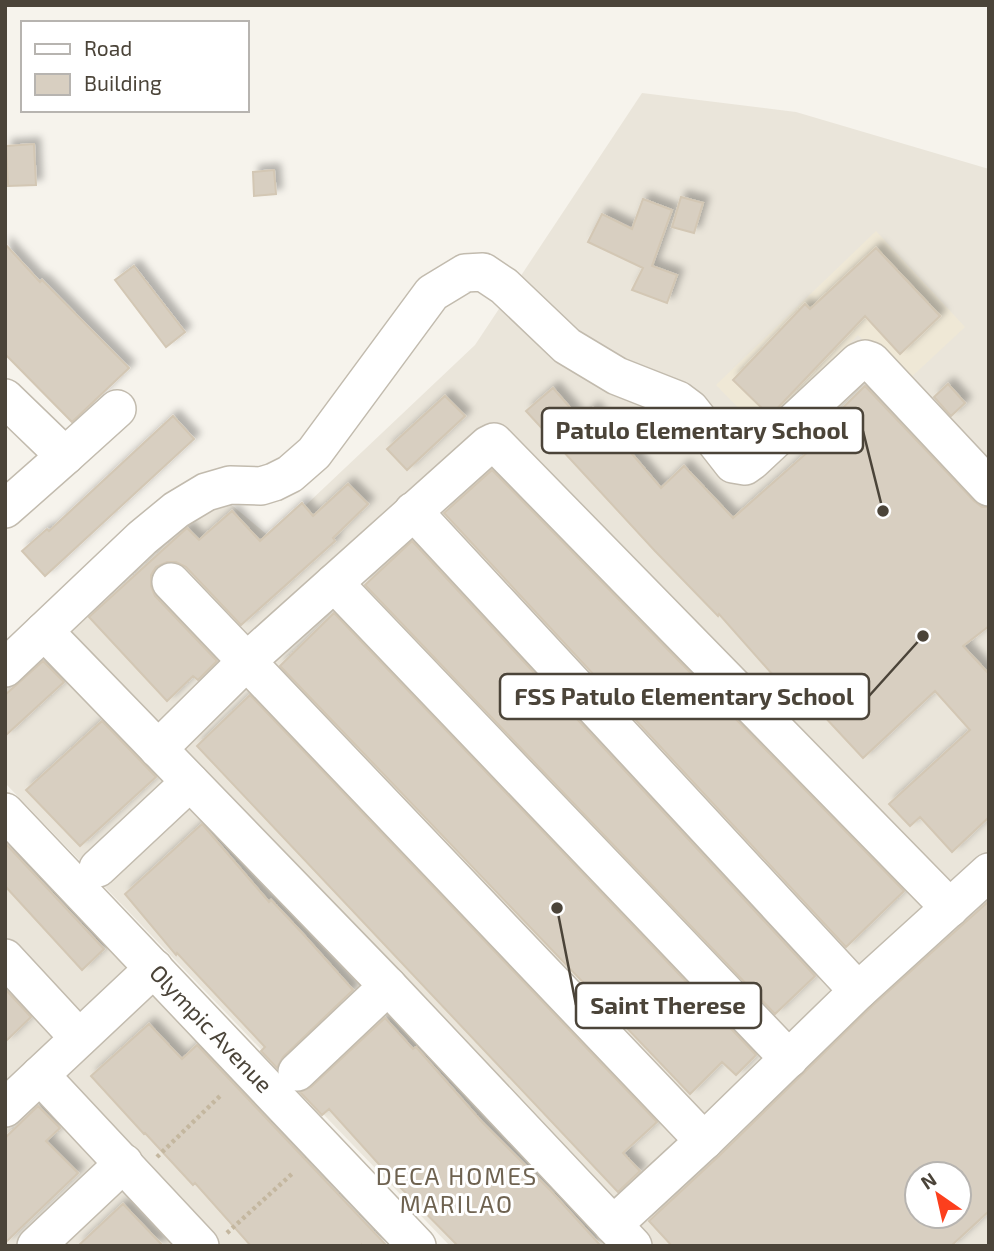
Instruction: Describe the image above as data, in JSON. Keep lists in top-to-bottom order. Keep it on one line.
{"streets":{"street":["Olympic Avenue"]},"districts":["DECA HOMES MARILAO"],"places":["Patulo Elementary School","FSS Patulo Elementary School","Saint Therese"],"legend":["Road","Building"],"north":"top left"}
